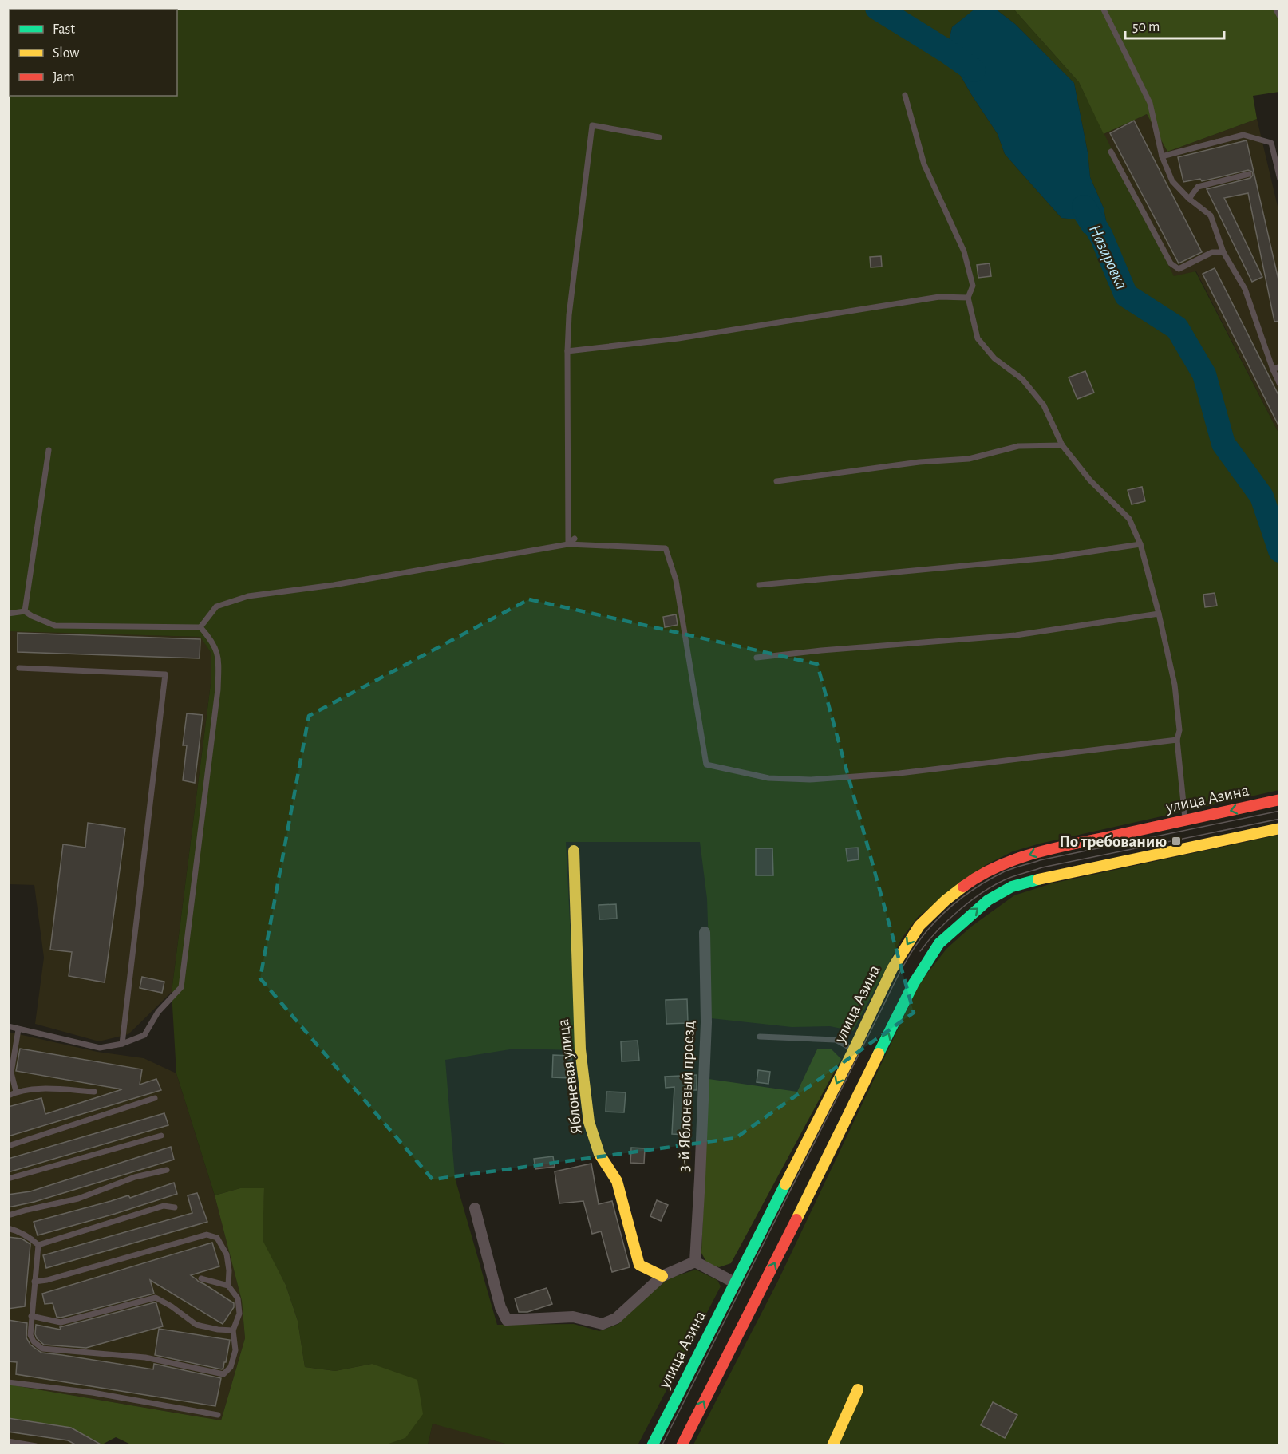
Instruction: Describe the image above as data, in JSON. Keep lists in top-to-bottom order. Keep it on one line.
{"streets":{"street":["улица Азина","Яблоневая улица","3-й Яблоневый проезд"]},"water":["Назаровка"],"places":{"transit":["По требованию"]},"legend":["Fast","Slow","Jam"],"scale_bar":"50 m"}
